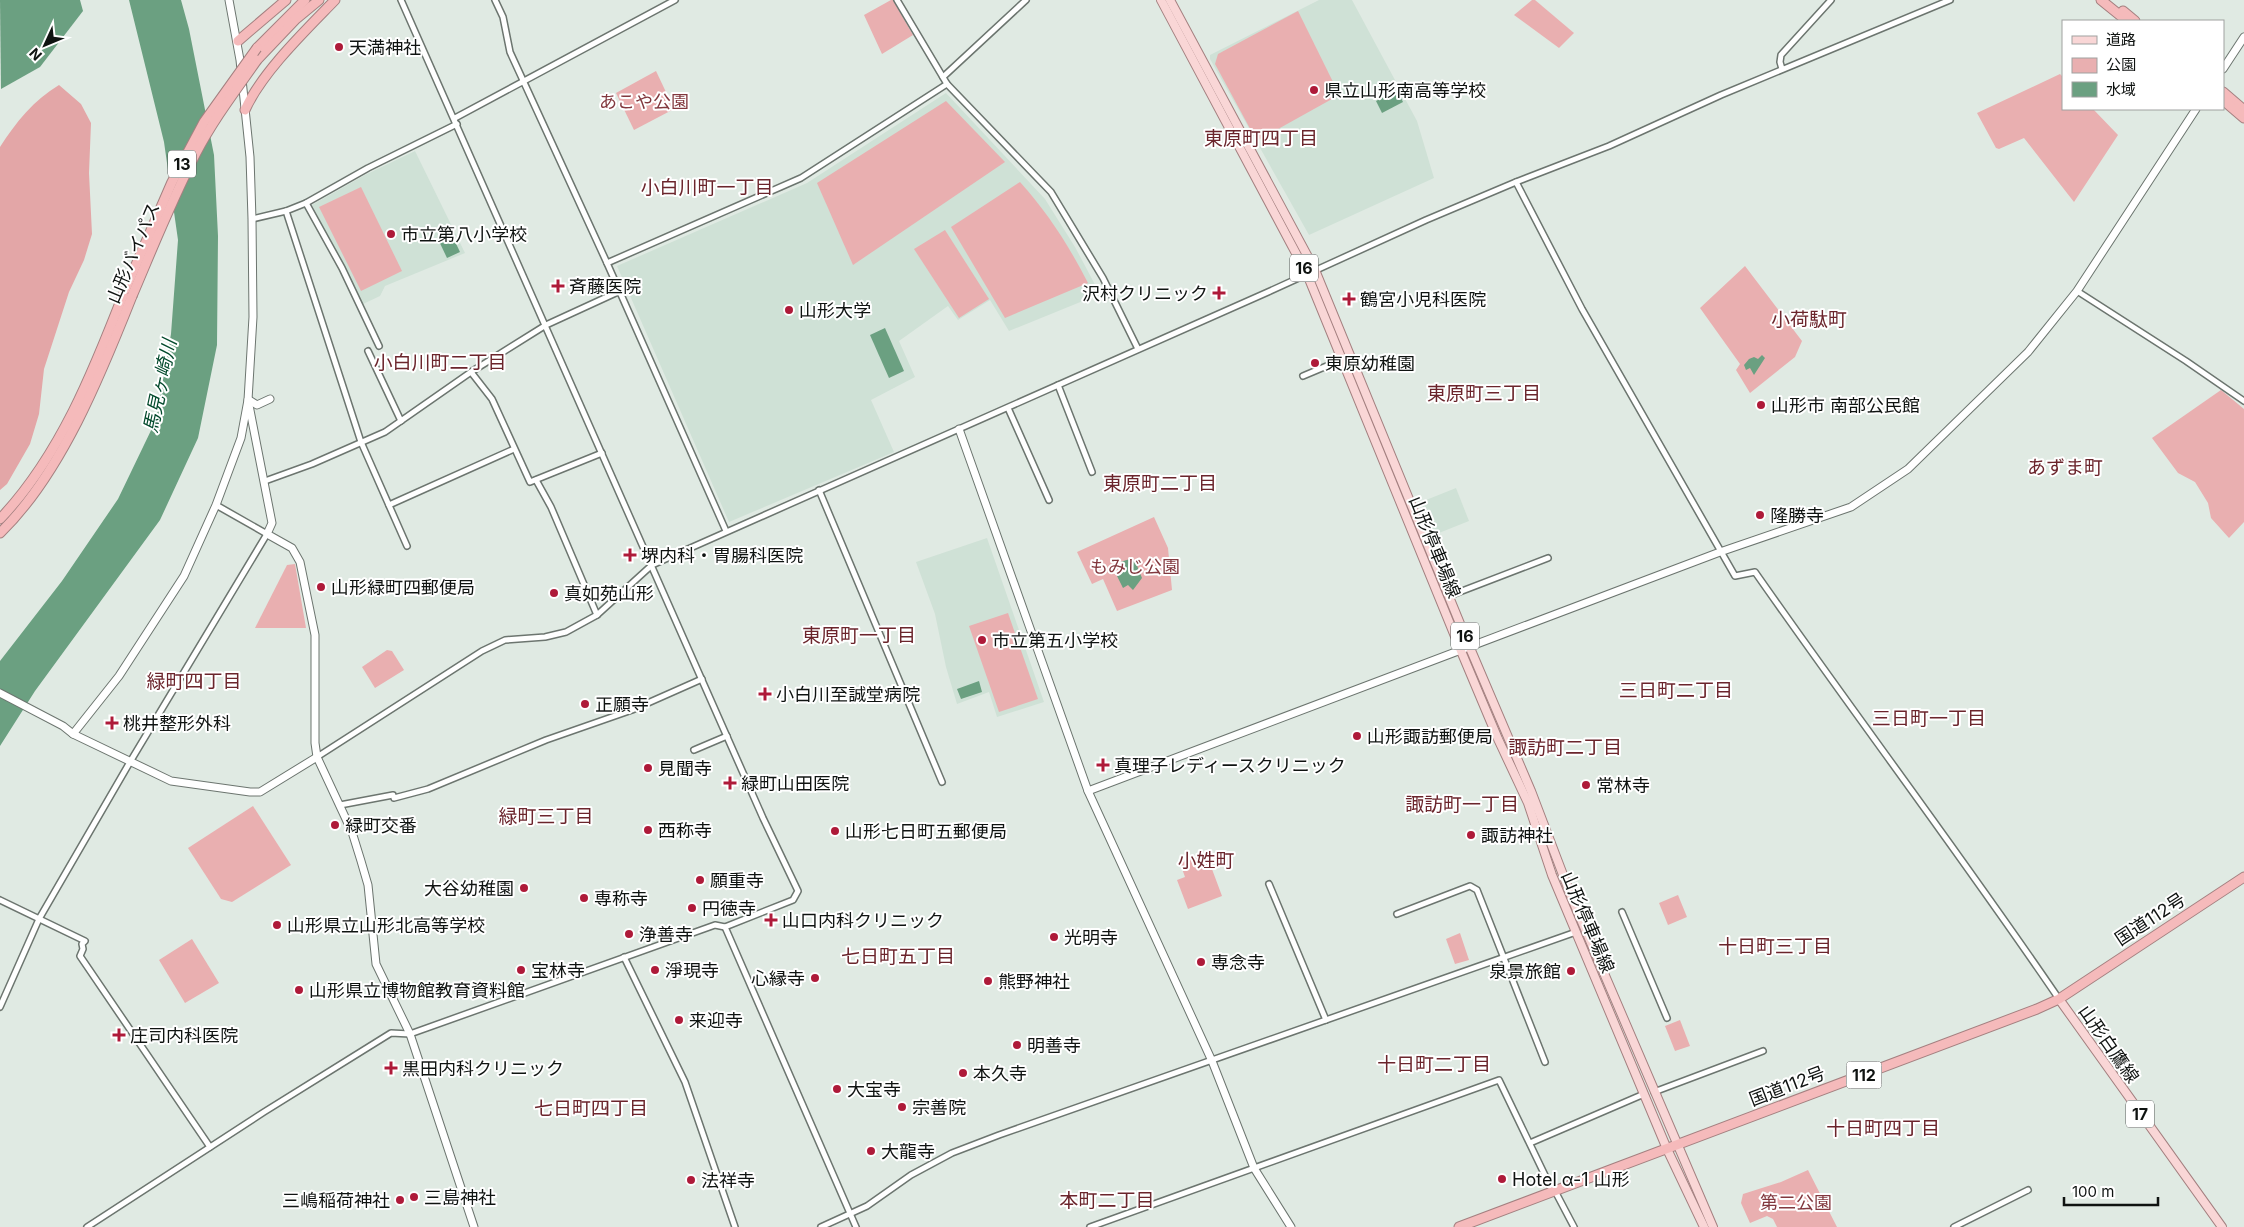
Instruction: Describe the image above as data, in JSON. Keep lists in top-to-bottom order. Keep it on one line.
{"streets":{"highway":["13","山形バイパス","国道112号","112"],"main road":["16","山形停車場線","山形白鷹線","17"]},"crossings":[["山形停車場線","国道112号"],["国道112号","山形白鷹線"]],"districts":["東原町四丁目","小白川町一丁目","小荷駄町","小白川町二丁目","東原町三丁目","あずま町","東原町二丁目","東原町一丁目","緑町四丁目","三日町二丁目","三日町一丁目","諏訪町二丁目","諏訪町一丁目","緑町三丁目","小姓町","十日町三丁目","七日町五丁目","十日町二丁目","七日町四丁目","十日町四丁目","本町二丁目"],"water":["馬見ヶ崎川"],"parks":["あこや公園","もみじ公園","第二公園"],"places":{"other":["天満神社","県立山形南高等学校","市立第八小学校","山形大学","東原幼稚園","山形市 南部公民館","隆勝寺","山形緑町四郵便局","真如苑山形","市立第五小学校","正願寺","山形諏訪郵便局","見聞寺","常林寺","緑町交番","西称寺","山形七日町五郵便局","諏訪神社","願重寺","大谷幼稚園","専称寺","円徳寺","山形県立山形北高等学校","浄善寺","光明寺","専念寺","宝林寺","淨現寺","泉景旅館","心縁寺","熊野神社","山形県立博物館教育資料館","来迎寺","明善寺","本久寺","大宝寺","宗善院","大龍寺","Hotel α-1 山形","法祥寺","三島神社","三嶋稲荷神社"],"health":["斉藤医院","沢村クリニック","鶴宮小児科医院","堺内科・胃腸科医院","小白川至誠堂病院","桃井整形外科","真理子レディースクリニック","緑町山田医院","山口内科クリニック","庄司内科医院","黒田内科クリニック"]},"legend":["道路","公園","水域"],"scale_bar":"100 m","north":"bottom left"}
